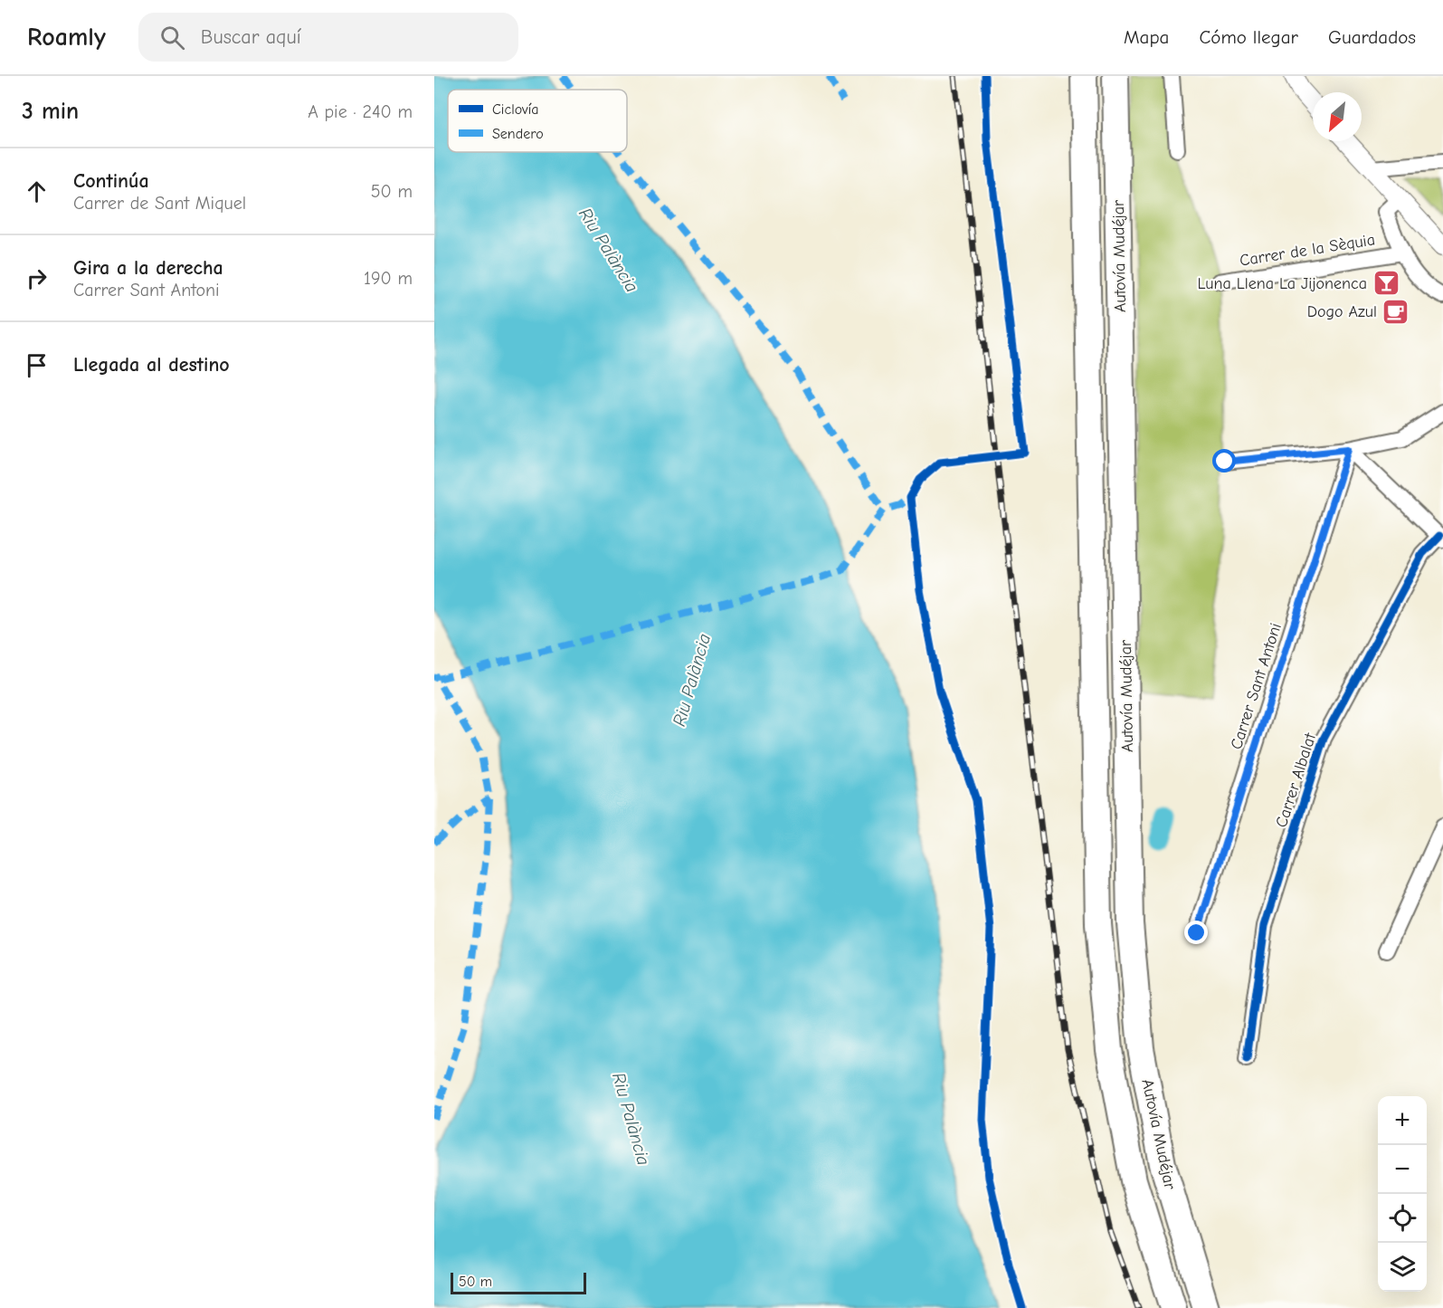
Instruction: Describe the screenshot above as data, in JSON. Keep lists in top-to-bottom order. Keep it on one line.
{"streets":{"highway":["Autovía Mudéjar"],"street":["Carrer de la Sèquia","Carrer Sant Antoni","Carrer Albalat"]},"water":["Riu Palància"],"places":{"bar":["Luna Llena La Jijonenca"],"cafe":["Dogo Azul"]},"legend":["Ciclovía","Sendero"],"scale_bar":"50 m","north":"bottom left","page":{"header":"Roamly","search":"Buscar aquí","nav":["Mapa","Cómo llegar","Guardados"],"heading":["3 min","A pie · 240 m"],"list":[["Continúa","Carrer de Sant Miquel","50 m"],["Gira a la derecha","Carrer Sant Antoni","190 m"],"Llegada al destino"],"map_buttons":["+","−"],"scale":"50 m"}}
